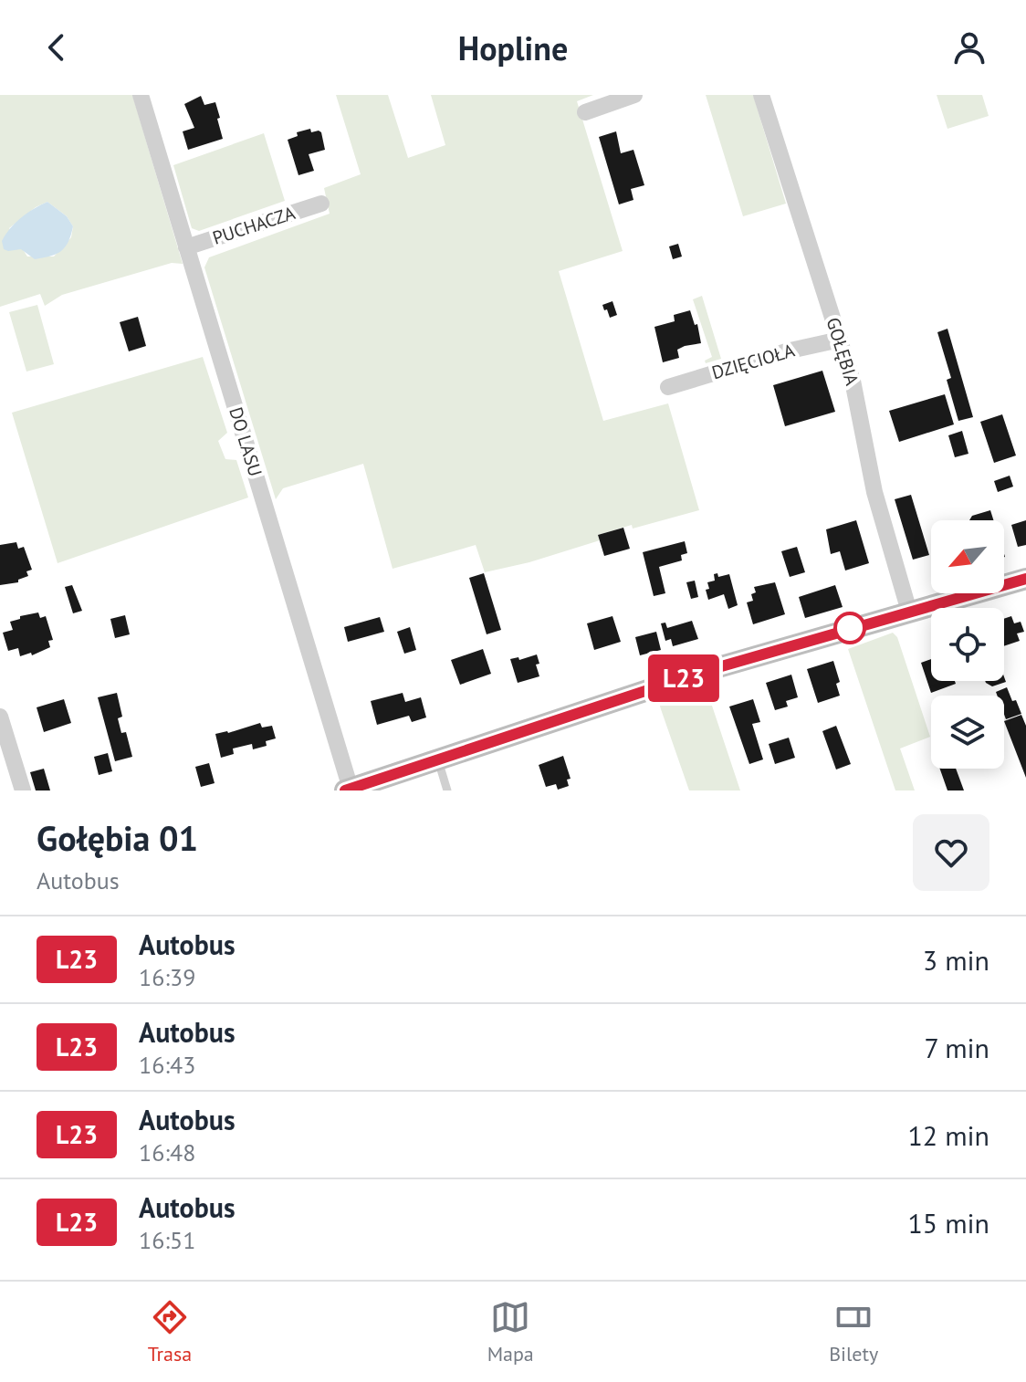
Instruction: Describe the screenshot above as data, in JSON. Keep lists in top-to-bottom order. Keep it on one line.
{"streets":{"street":["PUCHACZA","GOŁĘBIA","DZIĘCIOŁA","DO LASU"]},"crossings":[["PUCHACZA","DO LASU"],["GOŁĘBIA","DZIĘCIOŁA"]],"lines":["bus line L23"],"north":"bottom left","page":{"header":"Hopline","on_map":"L23","heading":["Gołębia 01","Autobus"],"list":[{"mark":"L23","name":"Autobus","note":"16:39","value":"3 min"},{"mark":"L23","name":"Autobus","note":"16:43","value":"7 min"},{"mark":"L23","name":"Autobus","note":"16:48","value":"12 min"},{"mark":"L23","name":"Autobus","note":"16:51","value":"15 min"}],"tabs":["Trasa","Mapa","Bilety"]}}
